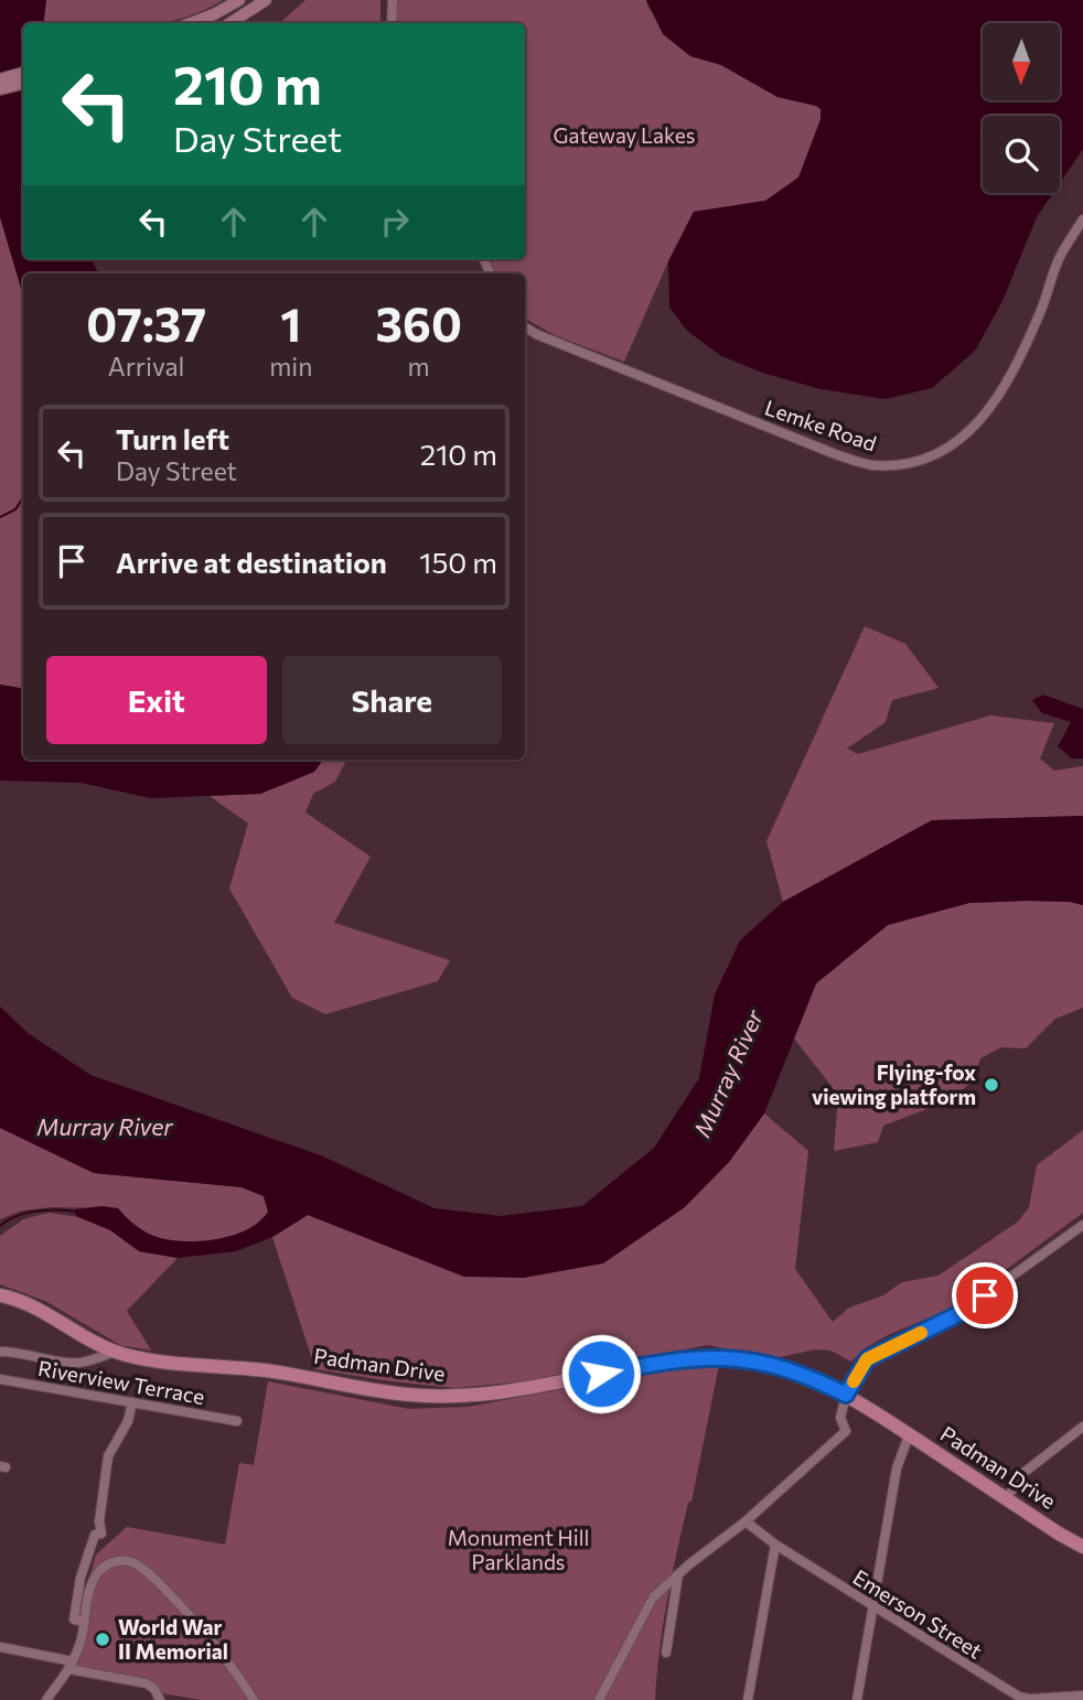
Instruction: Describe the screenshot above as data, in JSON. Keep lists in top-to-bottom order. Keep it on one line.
{"streets":{"main road":["Padman Drive"],"street":["Lemke Road","Riverview Terrace","Emerson Street"]},"crossings":[["Padman Drive","Riverview Terrace"]],"water":["Murray River"],"parks":["Gateway Lakes","Monument Hill Parklands"],"places":["Flying-fox viewing platform","World War II Memorial"],"north":"bottom","page":{"turn":["210 m","Day Street"],"eta":["07:37","Arrival","1","min","360","m"],"list":[{"name":"Turn left","note":"Day Street","value":"210 m"},{"name":"Arrive at destination","value":"150 m"}],"buttons":["Exit","Share"]}}
